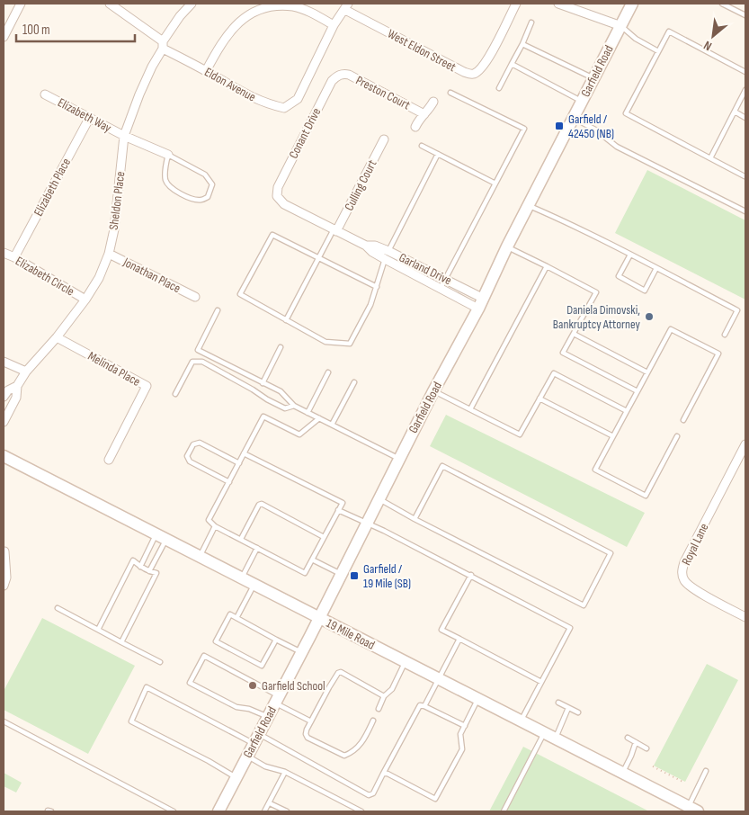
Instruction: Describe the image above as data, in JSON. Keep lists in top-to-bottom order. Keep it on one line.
{"streets":{"main road":["Garfield Road","19 Mile Road"],"street":["West Eldon Street","Eldon Avenue","Preston Court","Elizabeth Way","Conant Drive","Culling Court","Elizabeth Place","Sheldon Place","Garland Drive","Jonathan Place","Elizabeth Circle","Melinda Place","Royal Lane"]},"crossings":[["West Eldon Street","Eldon Avenue"],["Garfield Road","Garland Drive"],["Garfield Road","19 Mile Road"],["Eldon Avenue","Sheldon Place"],["Preston Court","Conant Drive"],["Elizabeth Way","Elizabeth Place"],["Elizabeth Way","Sheldon Place"],["Conant Drive","Garland Drive"],["Culling Court","Garland Drive"],["Elizabeth Place","Elizabeth Circle"],["Sheldon Place","Jonathan Place"],["Sheldon Place","Elizabeth Circle"],["Sheldon Place","Melinda Place"]],"places":{"transit":["Garfield / 42450 (NB)","Garfield / 19 Mile (SB)"],"other":["Daniela Dimovski, Bankruptcy Attorney","Garfield School"]},"scale_bar":"100 m","north":"bottom left"}
